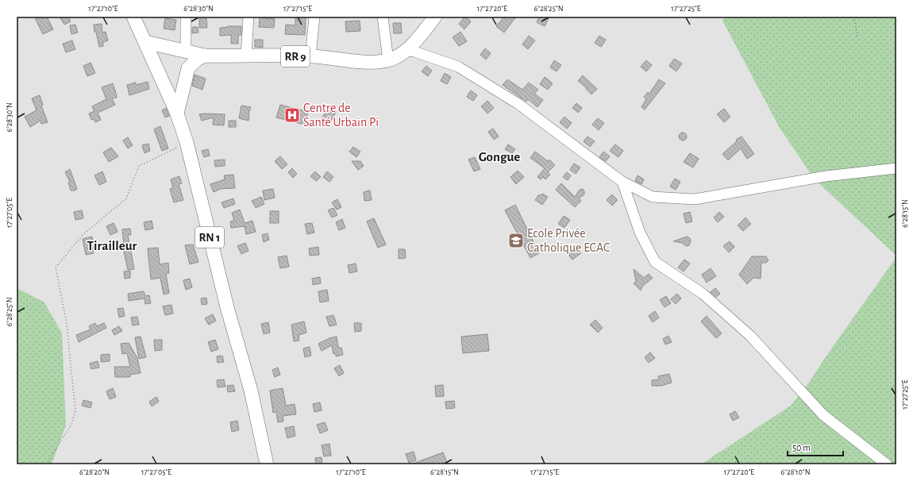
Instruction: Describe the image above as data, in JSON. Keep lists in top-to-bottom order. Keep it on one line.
{"streets":{"main road":["RR 9","RN 1"]},"crossings":[["RR 9","RN 1"]],"districts":["Gongue","Tirailleur"],"places":{"hospital":["Centre de Santé Urbain Pi"],"school or university":["Ecole Privée Catholique ECAC"]},"scale_bar":"50 m","coordinates":["17°27'10\"E","6°28'30\"N","17°27'15\"E","17°27'20\"E","6°28'25\"N","17°27'25\"E","17°27'05\"E","6°28'15\"N","6°28'20\"N","6°28'10\"N"]}
